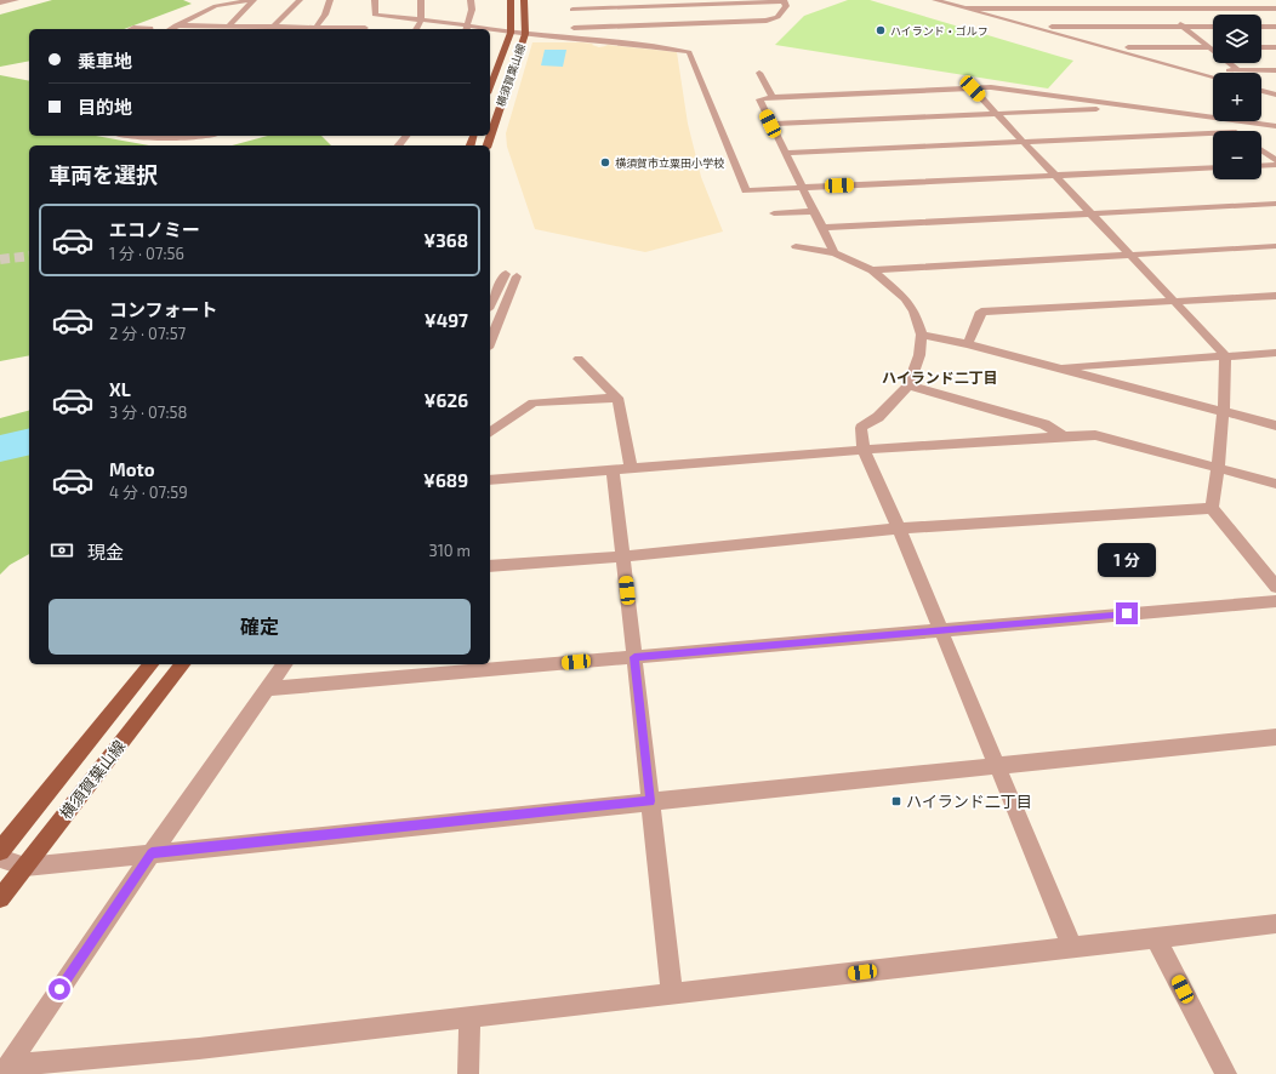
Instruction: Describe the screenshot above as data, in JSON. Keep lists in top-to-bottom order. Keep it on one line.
{"streets":{"main road":["横須賀葉山線"]},"districts":["ハイランド二丁目"],"places":{"other":["ハイランド・ゴルフ","横須賀市立粟田小学校"],"transit":["ハイランド二丁目"]},"page":{"map_buttons":["+","−"],"banner":["乗車地","目的地"],"heading":"車両を選択","list":[{"name":"エコノミー","note":"1 分 · 07:56","value":"¥368"},{"name":"コンフォート","note":"2 分 · 07:57","value":"¥497"},{"name":"XL","note":"3 分 · 07:58","value":"¥626"},{"name":"Moto","note":"4 分 · 07:59","value":"¥689"}],"pay":["現金","310 m"],"bubble":"1 分","buttons":"確定"}}
